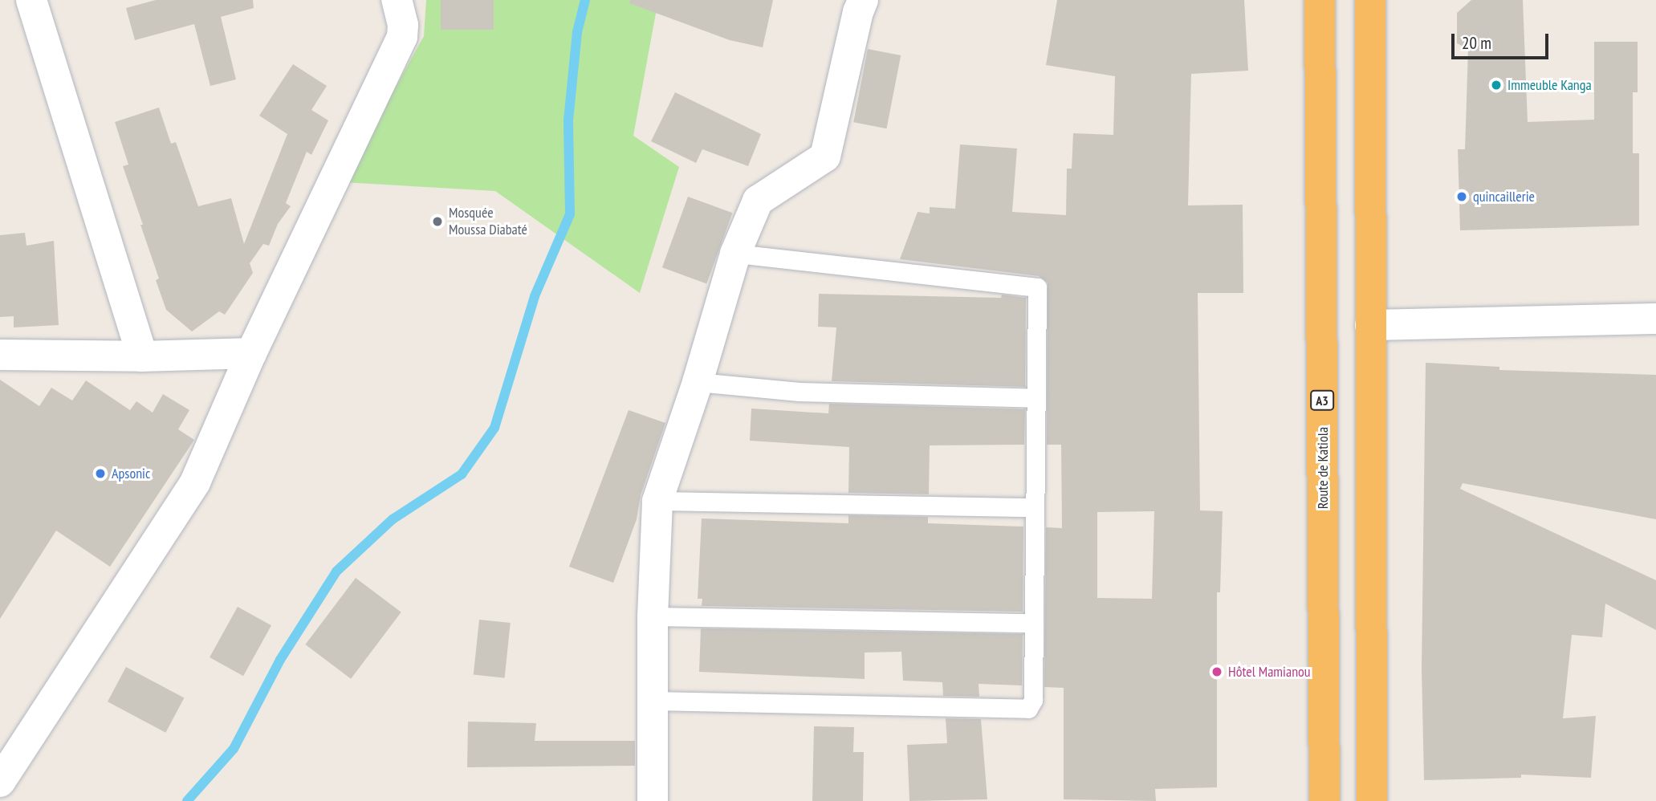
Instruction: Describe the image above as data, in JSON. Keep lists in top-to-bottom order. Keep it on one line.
{"streets":{"highway":["A3","Route de Katiola"]},"places":["Immeuble Kanga","quincaillerie","Mosquée Moussa Diabaté","Apsonic","Hôtel Mamianou"],"scale_bar":"20 m"}
